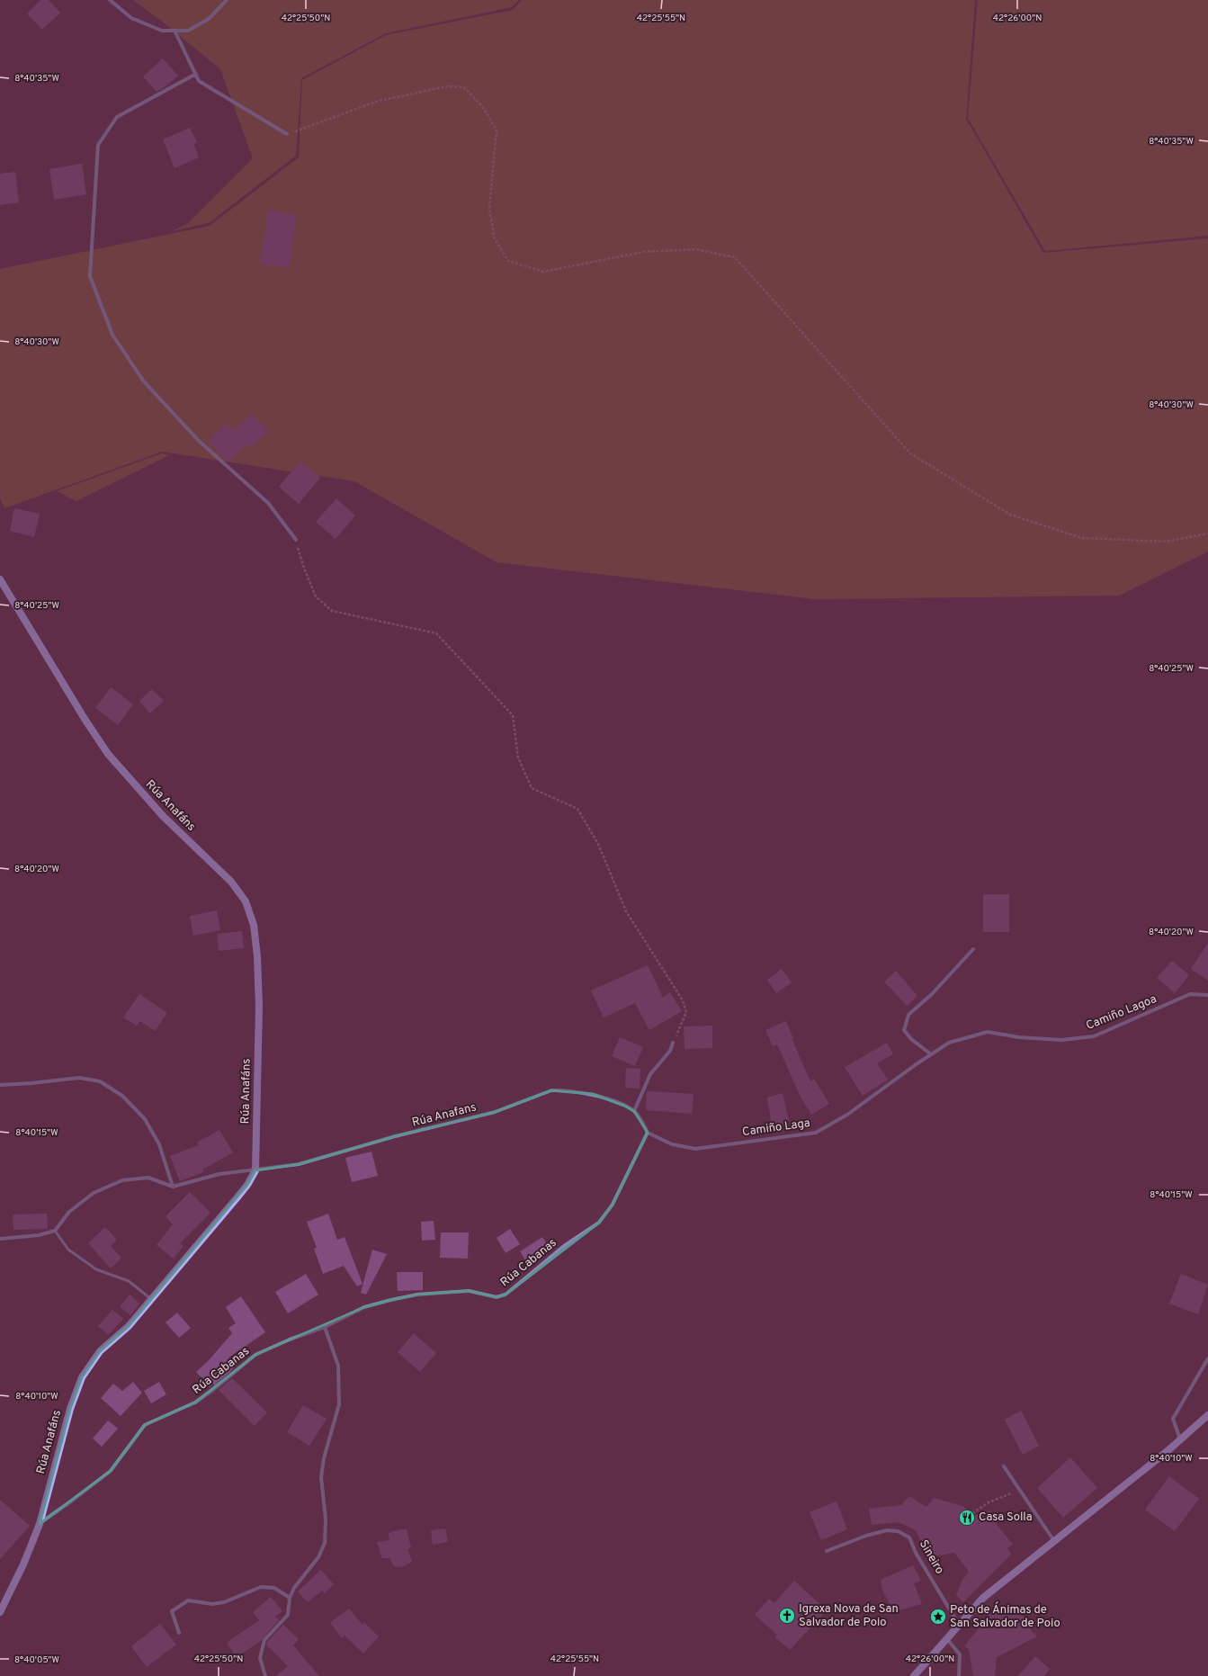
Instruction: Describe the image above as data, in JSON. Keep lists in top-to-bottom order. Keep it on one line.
{"streets":{"street":["Rúa Anafáns","Camiño Lagoa","Rúa Anafans","Camiño Laga","Rúa Cabanas","Sineiro"]},"crossings":[["Rúa Anafáns","Rúa Anafans"],["Rúa Anafáns","Rúa Cabanas"],["Camiño Lagoa","Camiño Laga"],["Camiño Laga","Rúa Cabanas"]],"places":{"restaurant":["Casa Solla"],"church":["Igrexa Nova de San Salvador de Poio"],"place":["Peto de Ánimas de San Salvador de Poio"]},"coordinates":["42°25'50\"N","42°25'55\"N","42°26'00\"N","8°40'35\"W","8°40'30\"W","8°40'25\"W","8°40'20\"W","8°40'15\"W","8°40'10\"W","8°40'05\"W"]}
